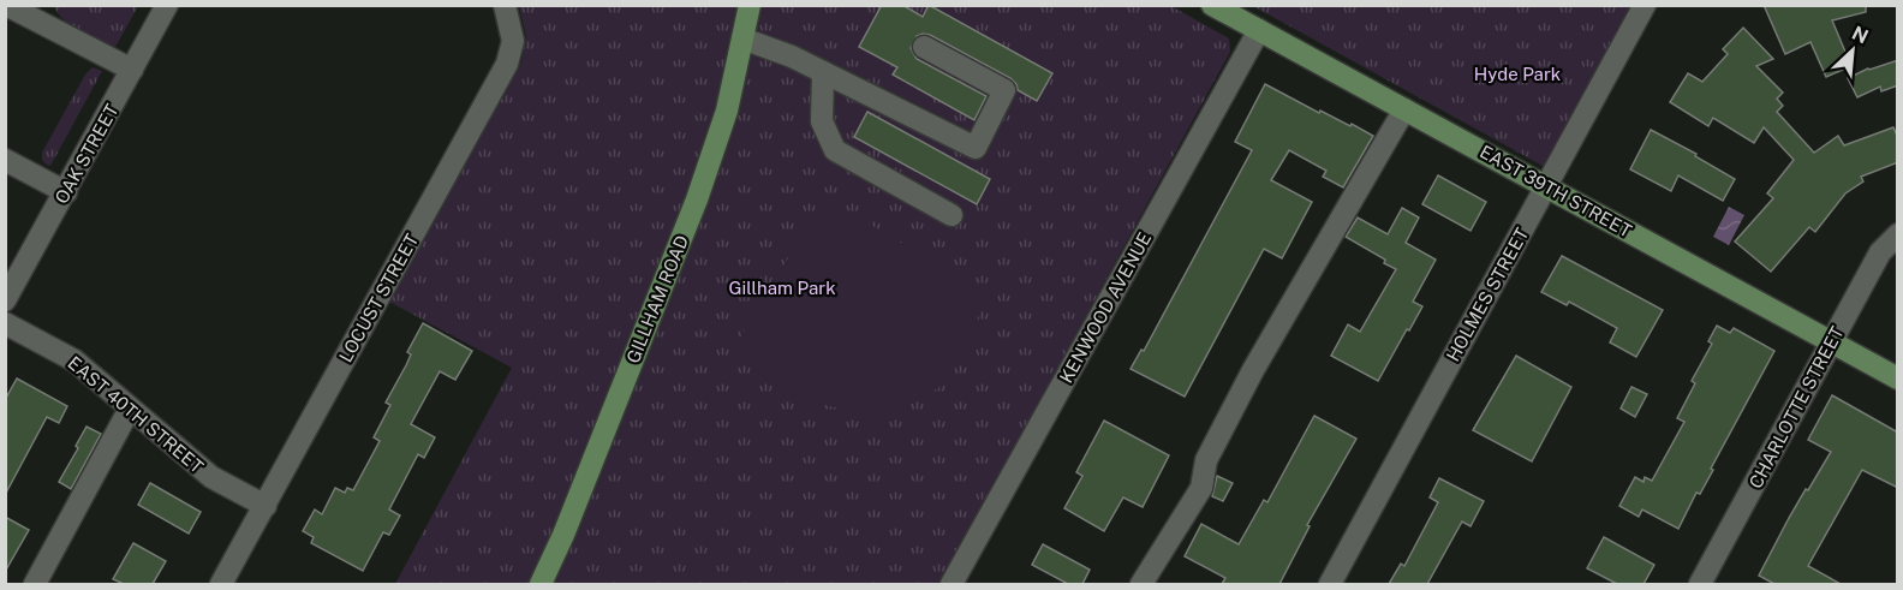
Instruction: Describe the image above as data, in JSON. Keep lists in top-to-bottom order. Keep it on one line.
{"streets":{"main road":["EAST 39TH STREET","GILLHAM ROAD"],"street":["OAK STREET","HOLMES STREET","LOCUST STREET","KENWOOD AVENUE","CHARLOTTE STREET","EAST 40TH STREET"]},"crossings":[["EAST 39TH STREET","HOLMES STREET"],["EAST 39TH STREET","KENWOOD AVENUE"],["EAST 39TH STREET","CHARLOTTE STREET"],["LOCUST STREET","EAST 40TH STREET"]],"parks":["Hyde Park","Gillham Park"],"north":"top right"}
